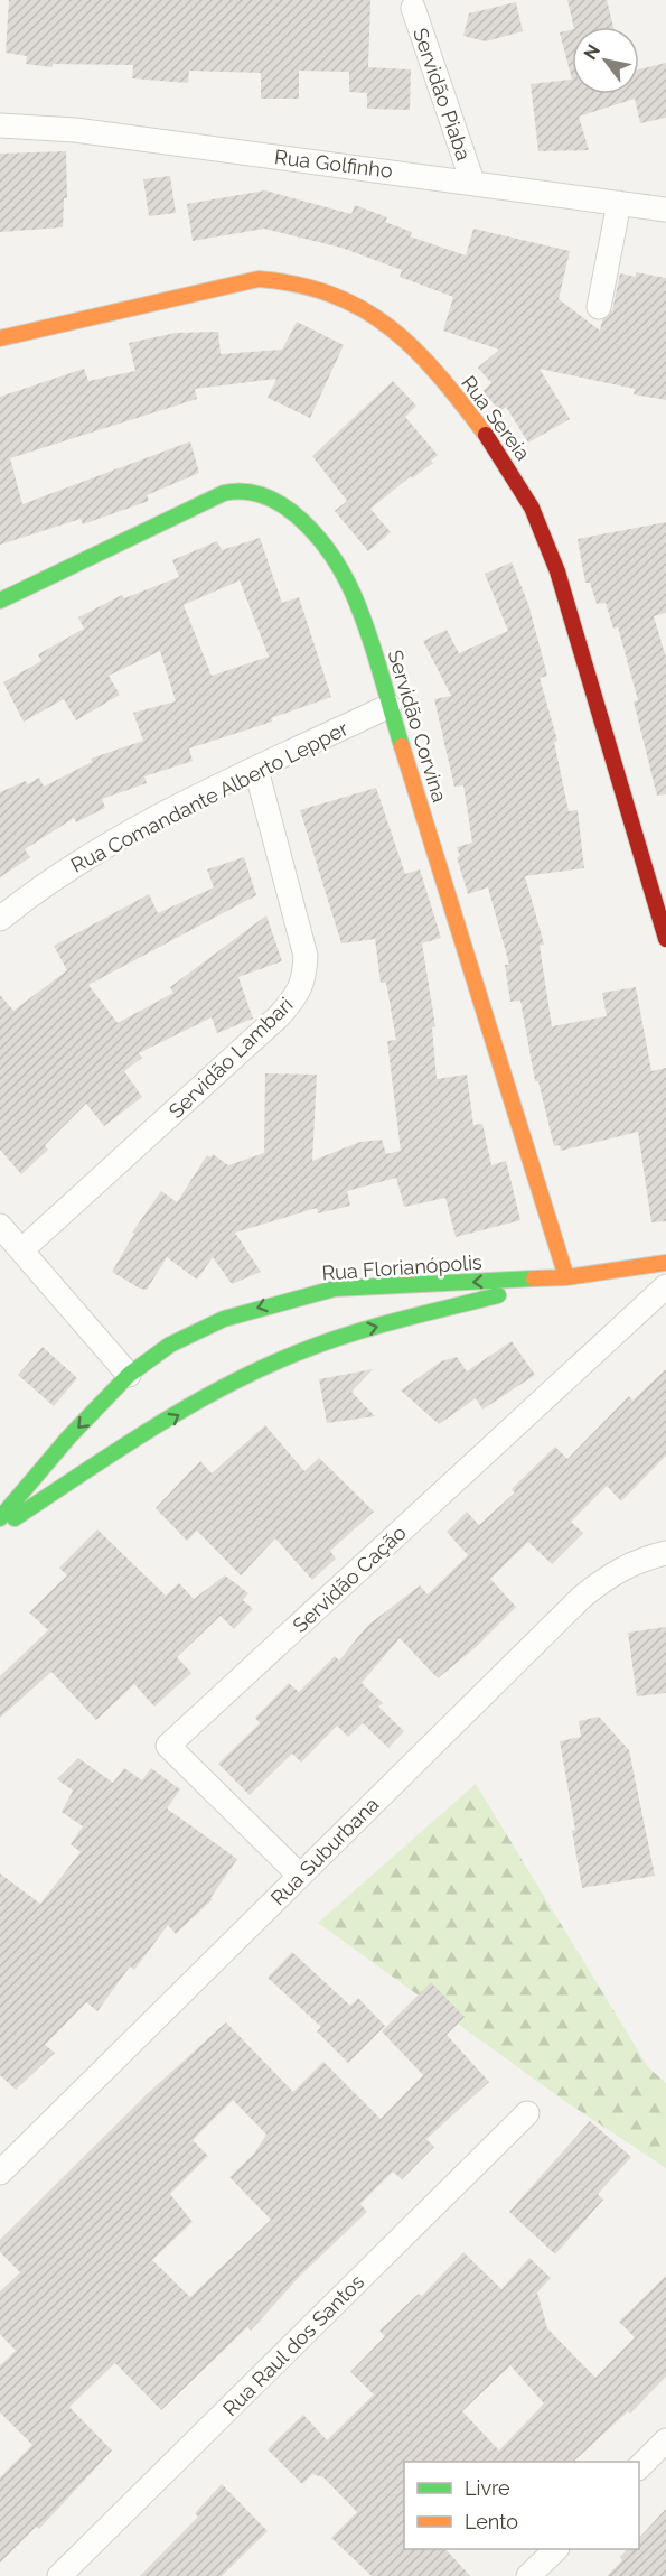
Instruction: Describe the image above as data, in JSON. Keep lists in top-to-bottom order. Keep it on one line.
{"streets":{"street":["Servidão Piaba","Rua Golfinho","Rua Sereia","Servidão Corvina","Rua Comandante Alberto Lepper","Servidão Lambari","Rua Florianópolis","Servidão Cação","Rua Suburbana","Rua Raul dos Santos"]},"crossings":[["Servidão Piaba","Rua Golfinho"],["Servidão Corvina","Rua Comandante Alberto Lepper"],["Servidão Corvina","Rua Florianópolis"],["Rua Comandante Alberto Lepper","Servidão Lambari"],["Servidão Cação","Rua Suburbana"]],"legend":["Livre","Lento"],"north":"top left"}
